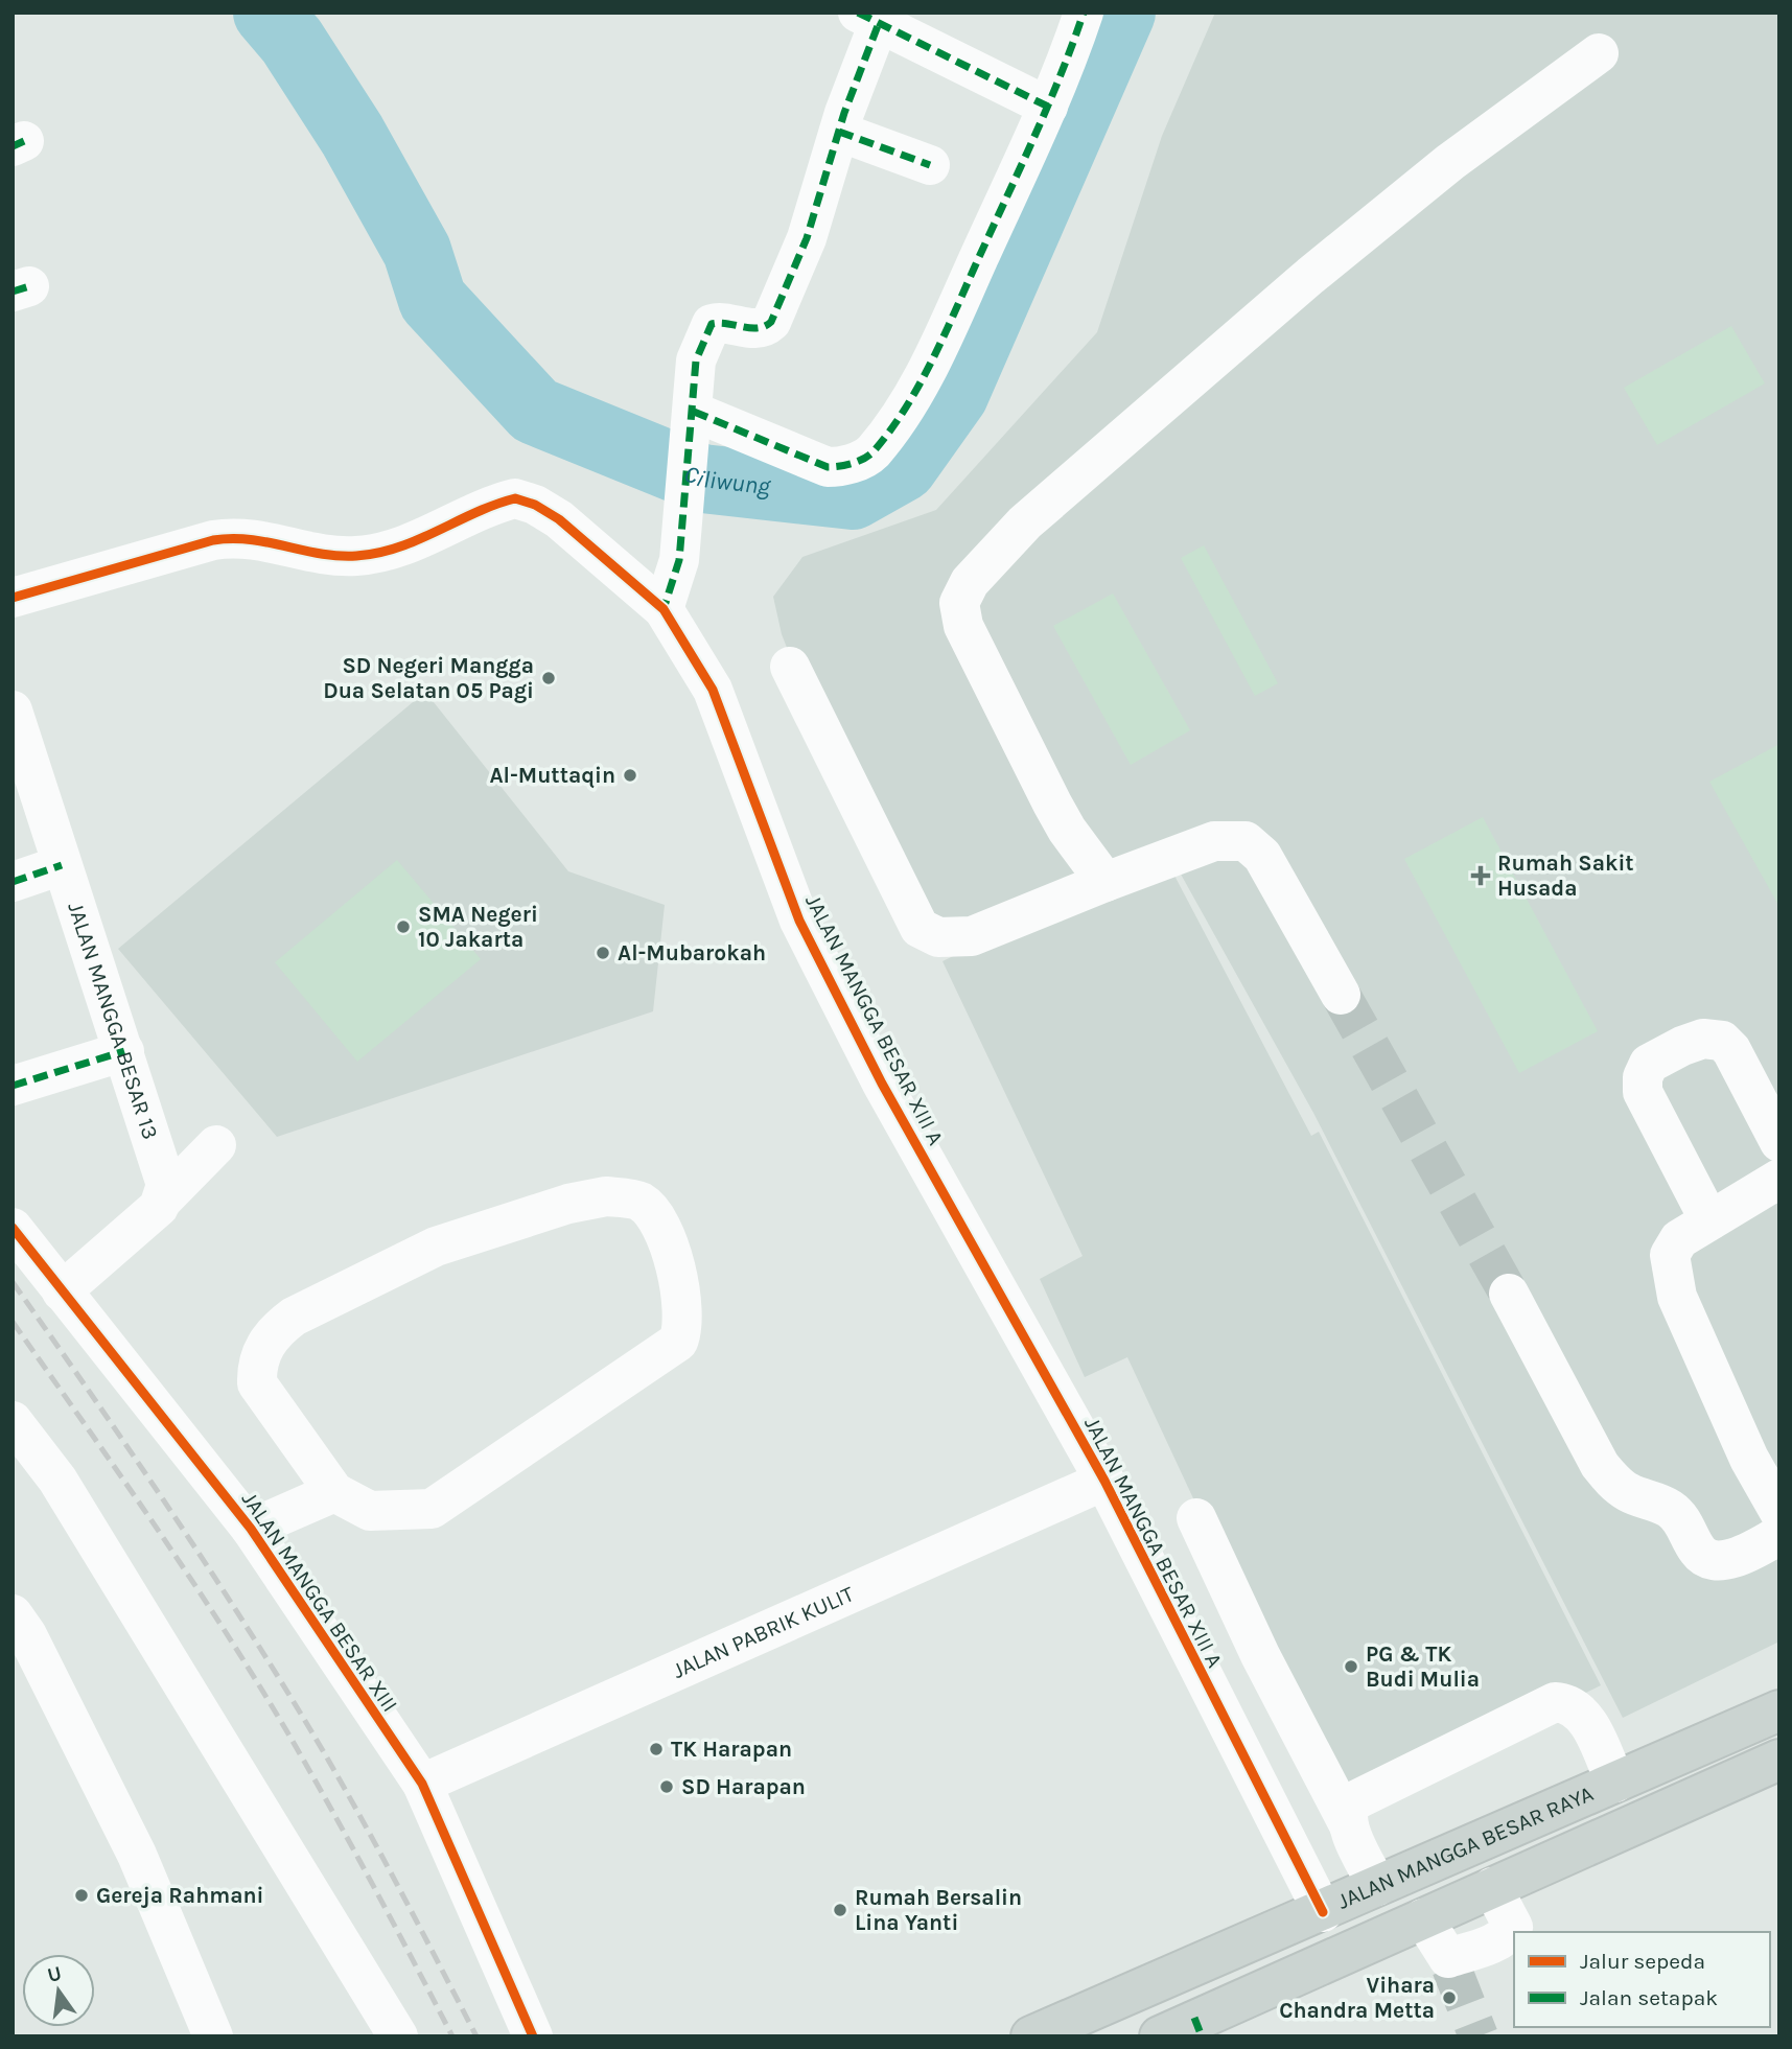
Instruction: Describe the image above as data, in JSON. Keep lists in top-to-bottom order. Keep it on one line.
{"streets":{"main road":["JALAN MANGGA BESAR RAYA"],"street":["JALAN MANGGA BESAR 13","JALAN MANGGA BESAR XIII A","JALAN MANGGA BESAR XIII","JALAN PABRIK KULIT"]},"crossings":[["JALAN MANGGA BESAR XIII A","JALAN PABRIK KULIT"],["JALAN MANGGA BESAR XIII A","JALAN MANGGA BESAR RAYA"],["JALAN MANGGA BESAR XIII","JALAN PABRIK KULIT"]],"water":["Ciliwung"],"places":{"other":["SD Negeri Mangga Dua Selatan 05 Pagi","Al-Muttaqin","SMA Negeri 10 Jakarta","Al-Mubarokah","PG & TK Budi Mulia","TK Harapan","SD Harapan","Gereja Rahmani","Rumah Bersalin Lina Yanti","Vihara Chandra Metta"],"health":["Rumah Sakit Husada"]},"legend":["Jalur sepeda","Jalan setapak"],"north":"top"}
